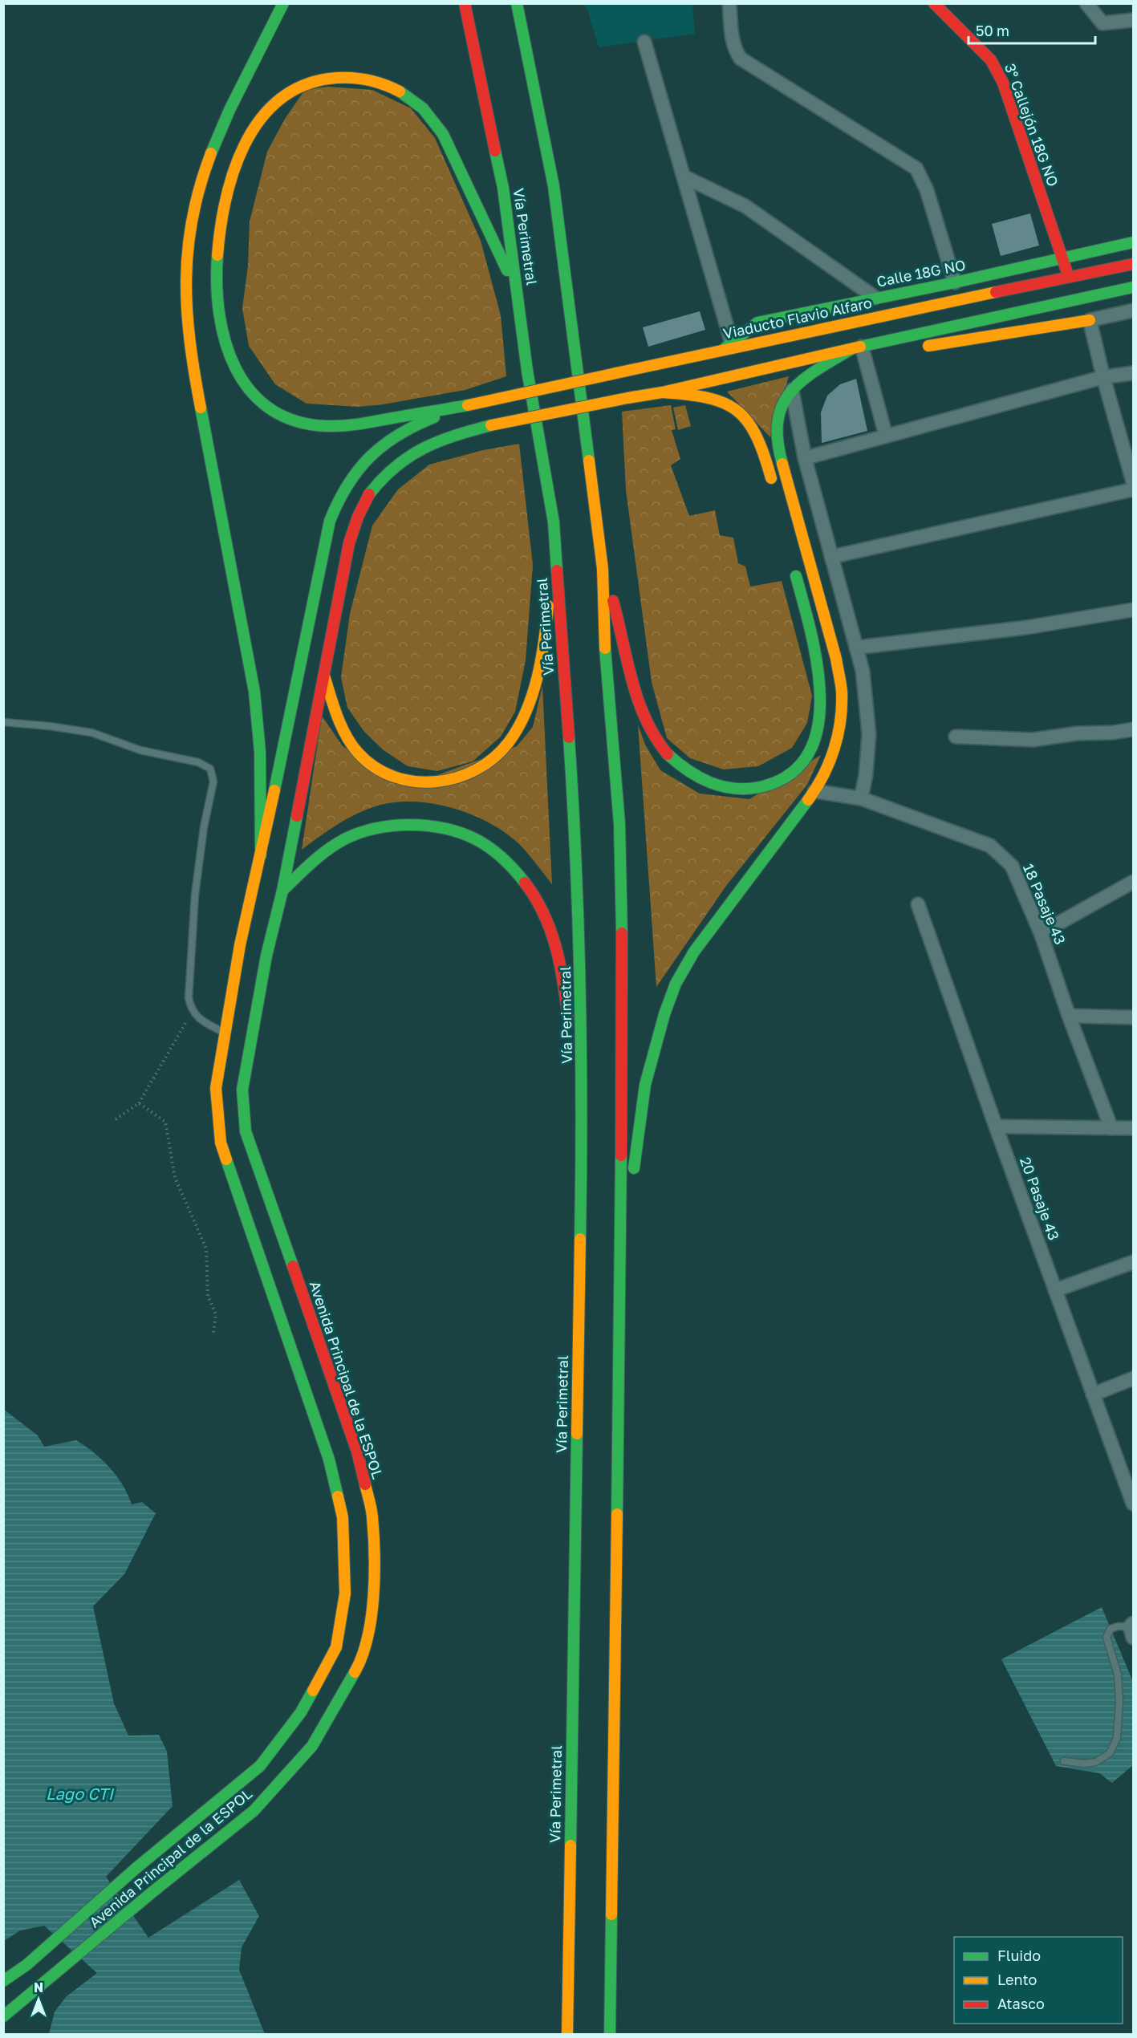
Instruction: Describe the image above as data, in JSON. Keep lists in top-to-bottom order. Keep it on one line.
{"streets":{"main road":["3° Callejón 18G NO","Vía Perimetral","Calle 18G NO","Viaducto Flavio Alfaro","Avenida Principal de la ESPOL"],"street":["18 Pasaje 43","20 Pasaje 43"]},"crossings":[["3° Callejón 18G NO","Calle 18G NO"],["3° Callejón 18G NO","Viaducto Flavio Alfaro"],["Calle 18G NO","Viaducto Flavio Alfaro"]],"water":["Lago CTI"],"legend":["Fluido","Lento","Atasco"],"scale_bar":"50 m","north":"top"}
